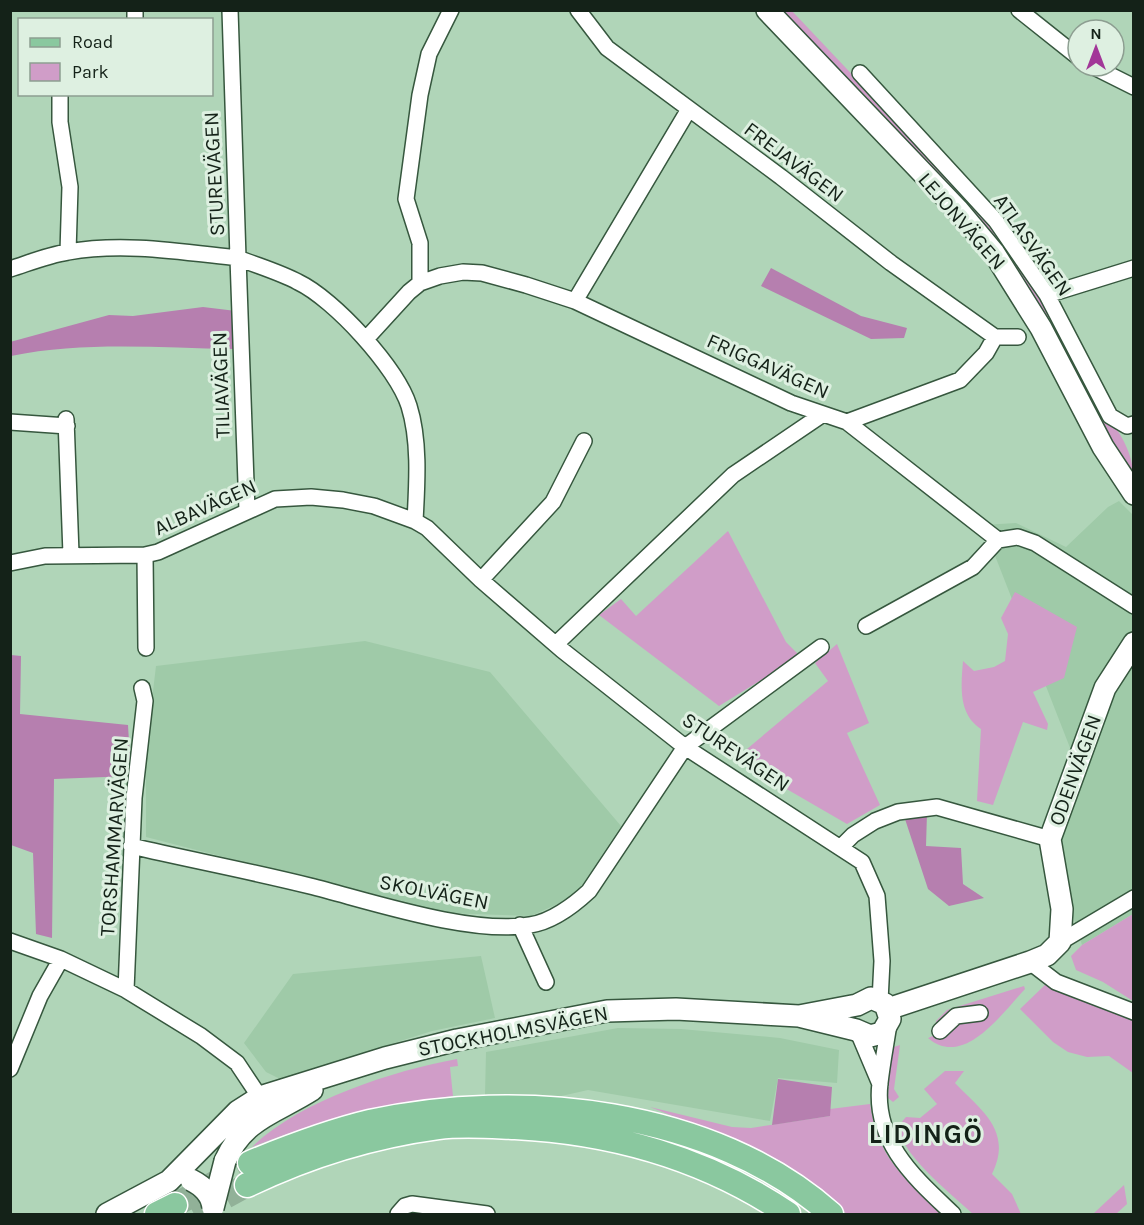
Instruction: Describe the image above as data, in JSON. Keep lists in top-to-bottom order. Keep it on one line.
{"streets":{"street":["FREJAVÄGEN","STUREVÄGEN","LEJONVÄGEN","ATLASVÄGEN","FRIGGAVÄGEN","TILIAVÄGEN","ALBAVÄGEN","ODENVÄGEN","TORSHAMMARVÄGEN","SKOLVÄGEN","STOCKHOLMSVÄGEN"]},"crossings":[["STUREVÄGEN","TILIAVÄGEN"],["STUREVÄGEN","ALBAVÄGEN"],["STUREVÄGEN","SKOLVÄGEN"],["STUREVÄGEN","STOCKHOLMSVÄGEN"],["TILIAVÄGEN","ALBAVÄGEN"],["ODENVÄGEN","STOCKHOLMSVÄGEN"],["TORSHAMMARVÄGEN","SKOLVÄGEN"]],"districts":["LIDINGÖ"],"legend":["Road","Park"],"north":"top"}
